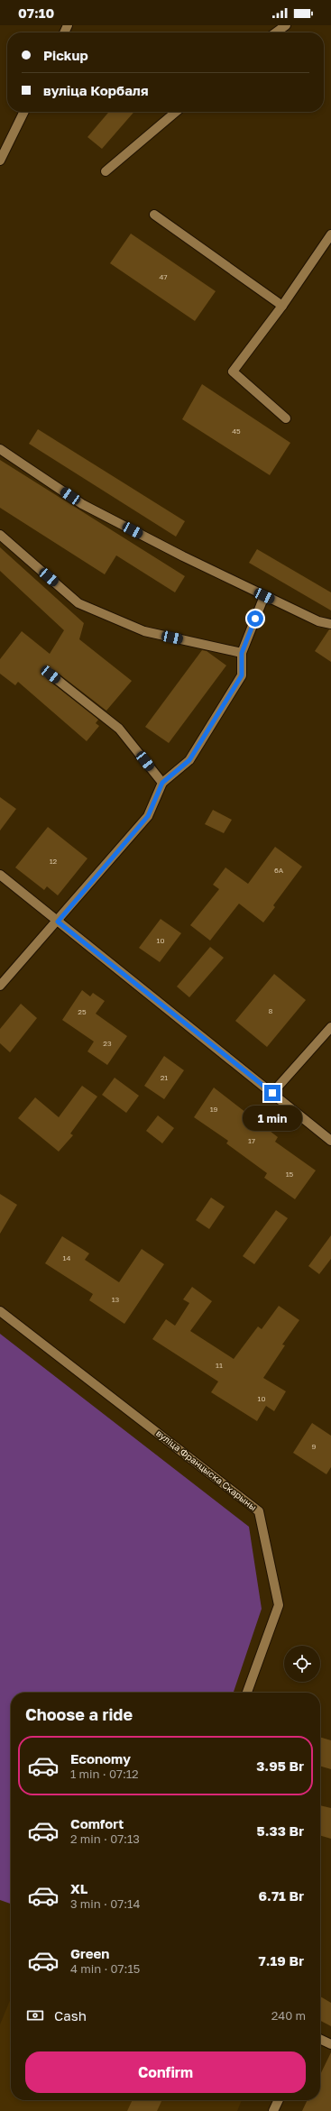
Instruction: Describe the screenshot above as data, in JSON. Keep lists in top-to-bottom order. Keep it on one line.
{"streets":{"street":["вуліца Францыска Скарыны"]},"house_numbers":["47","45","12","6А","10","8","25","23","21","19","17","15","14","13","11","10","9"],"page":{"status":"07:10","banner":["Pickup","вуліца Корбаля"],"bubble":"1 min","heading":"Choose a ride","list":[{"name":"Economy","note":"1 min · 07:12","value":"3.95 Br"},{"name":"Comfort","note":"2 min · 07:13","value":"5.33 Br"},{"name":"XL","note":"3 min · 07:14","value":"6.71 Br"},{"name":"Green","note":"4 min · 07:15","value":"7.19 Br"}],"pay":["Cash","240 m"],"buttons":"Confirm"}}
